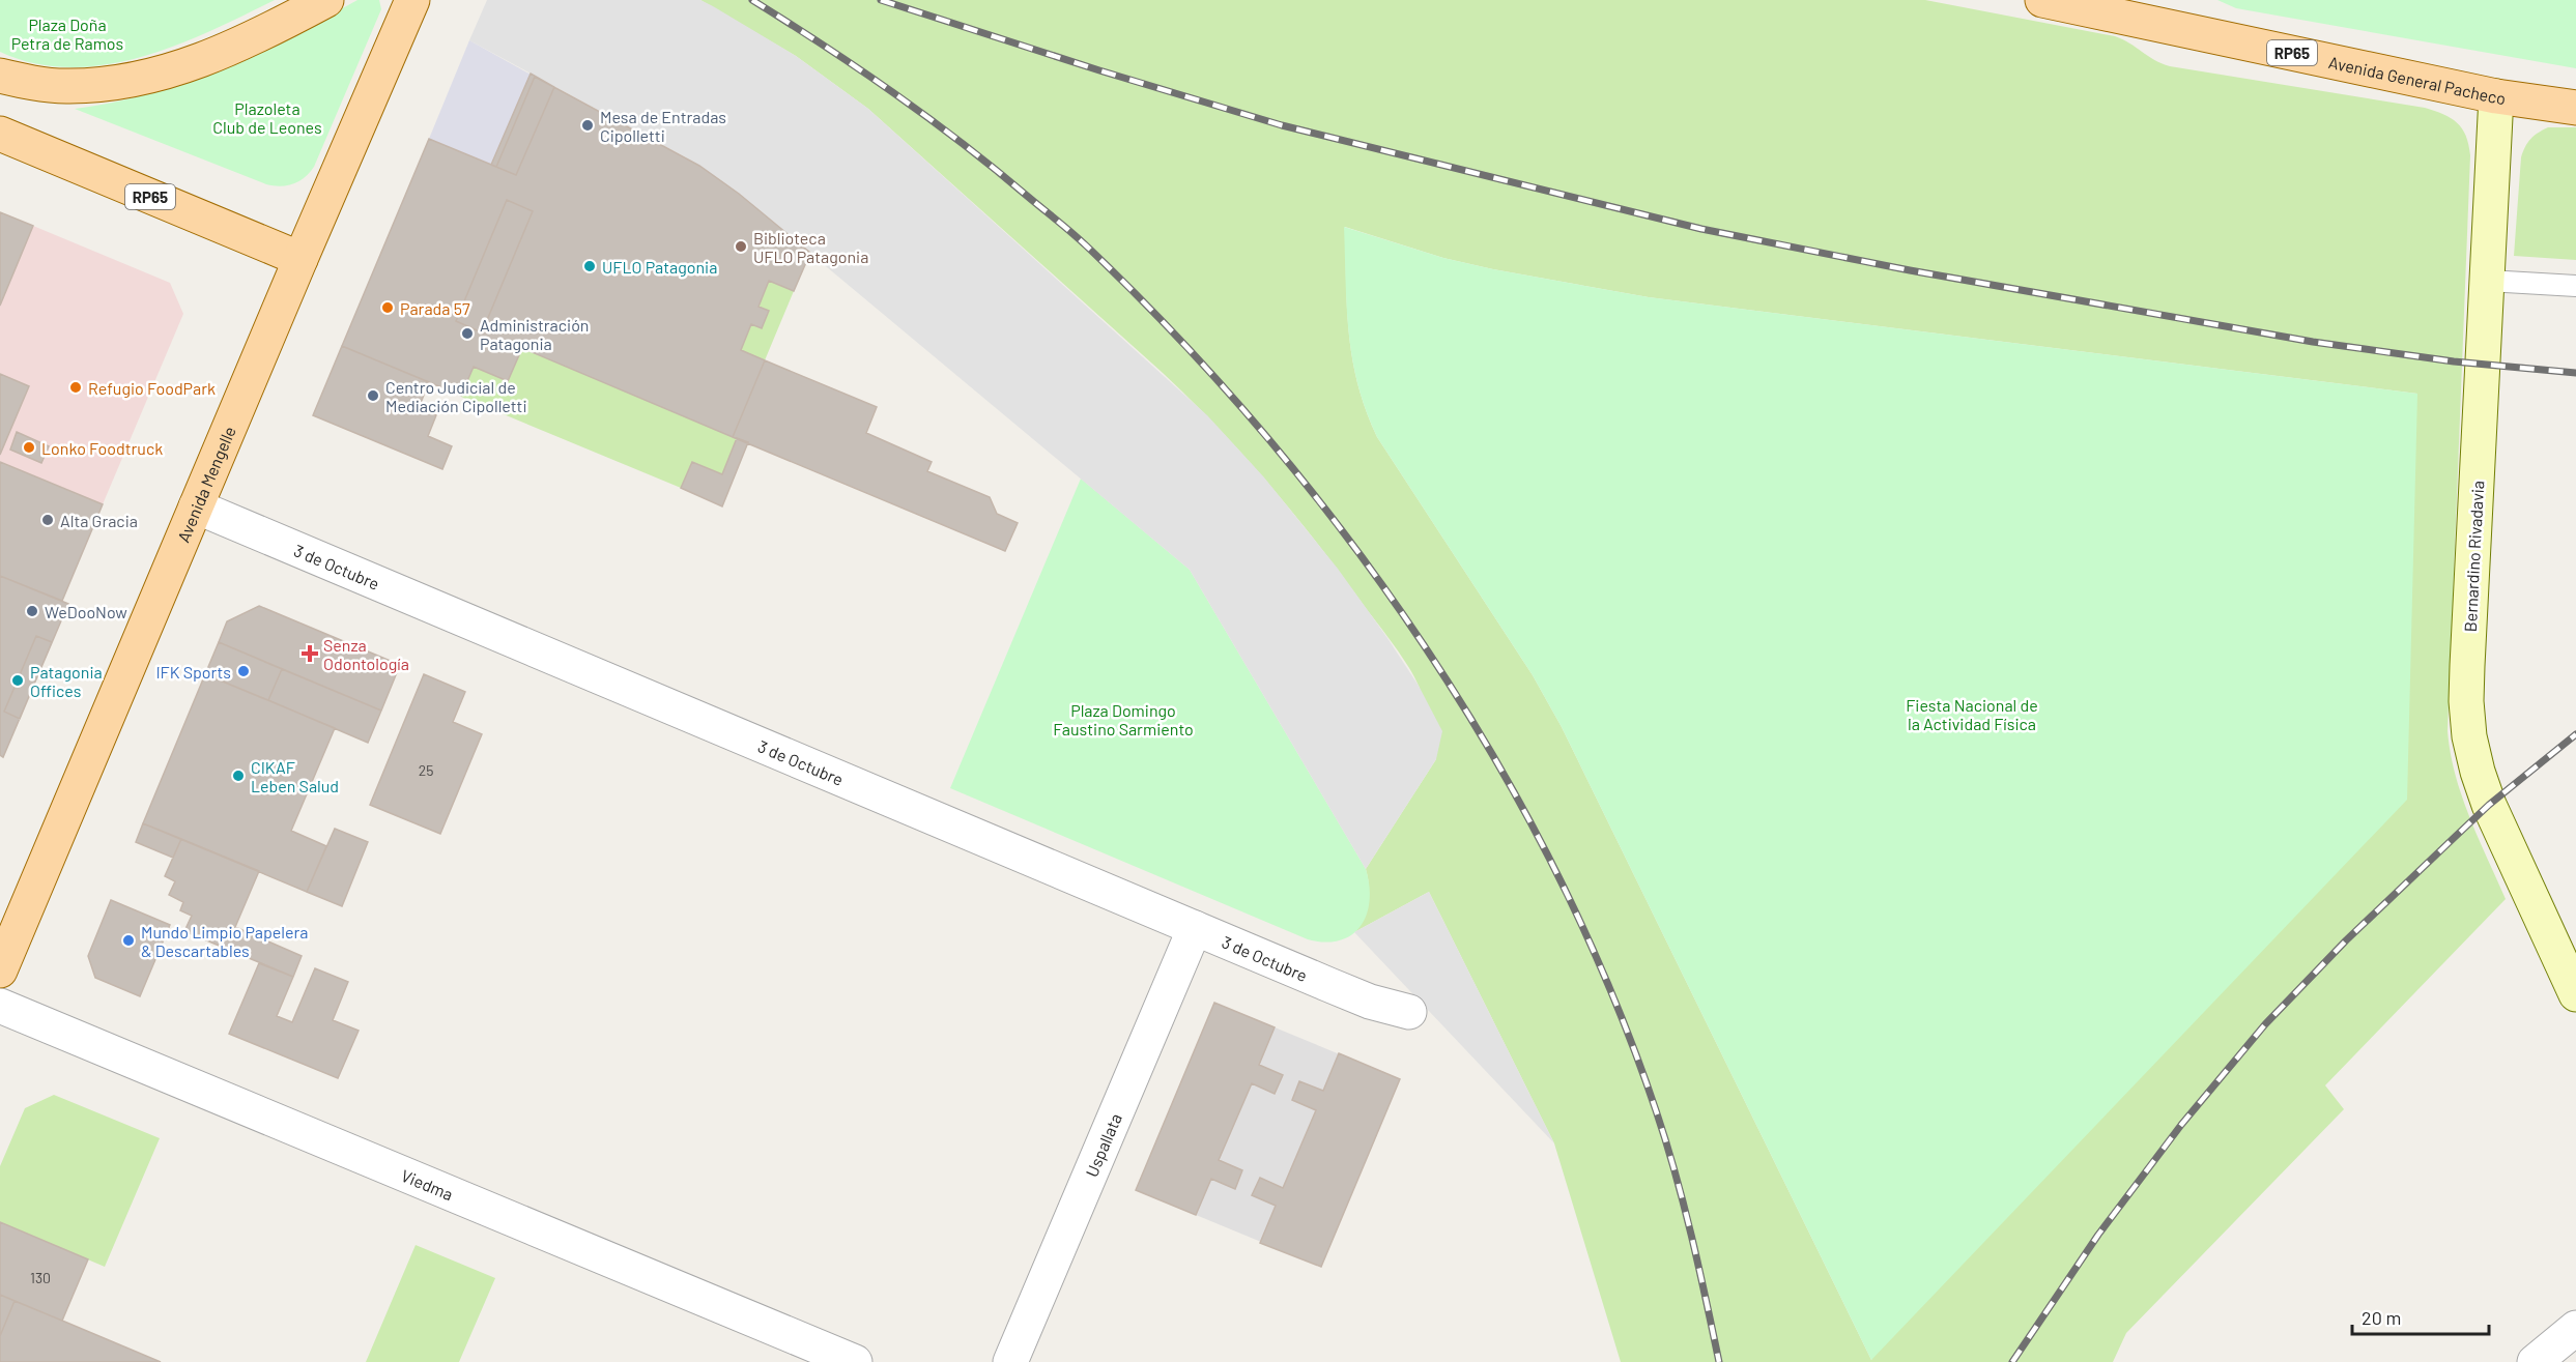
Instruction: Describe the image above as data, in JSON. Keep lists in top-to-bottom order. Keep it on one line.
{"streets":{"main road":["RP65","Avenida General Pacheco","Avenida Mengelle","Bernardino Rivadavia"],"street":["3 de Octubre","Uspallata","Viedma"]},"crossings":[["RP65","Avenida Mengelle"],["Avenida General Pacheco","Bernardino Rivadavia"],["Avenida Mengelle","3 de Octubre"],["3 de Octubre","Uspallata"]],"parks":["Plaza Doña Petra de Ramos","Plazoleta Club de Leones","Fiesta Nacional de la Actividad Física","Plaza Domingo Faustino Sarmiento"],"places":{"other":["Mesa de Entradas Cipolletti","Biblioteca UFLO Patagonia","UFLO Patagonia","Parada 57","Administración Patagonia","Refugio FoodPark","Centro Judicial de Mediación Cipolletti","Lonko Foodtruck","Alta Gracia","WeDooNow","IFK Sports","Patagonia Offices","CIKAF Leben Salud","Mundo Limpio Papelera & Descartables"],"health":["Senza Odontología"]},"house_numbers":["25","130"],"scale_bar":"20 m"}
